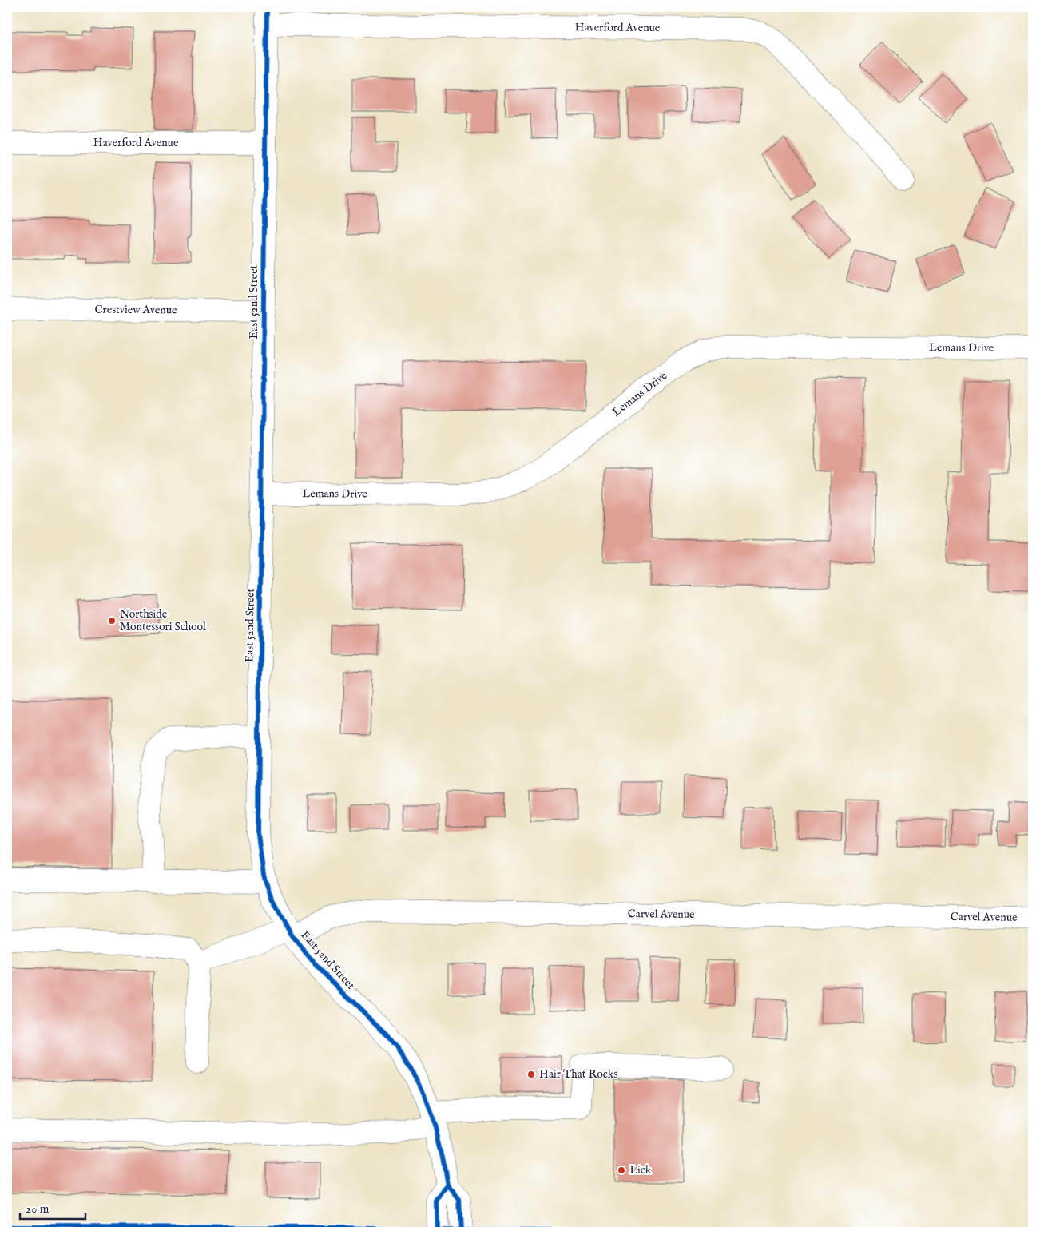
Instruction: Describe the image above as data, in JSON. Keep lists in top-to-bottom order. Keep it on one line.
{"streets":{"street":["Haverford Avenue","East 52nd Street","Crestview Avenue","Lemans Drive","Carvel Avenue"]},"crossings":[["Haverford Avenue","East 52nd Street"],["East 52nd Street","Crestview Avenue"],["East 52nd Street","Lemans Drive"],["East 52nd Street","Carvel Avenue"]],"places":["Northside Montessori School","Hair That Rocks","Lick"],"scale_bar":"20 m"}
